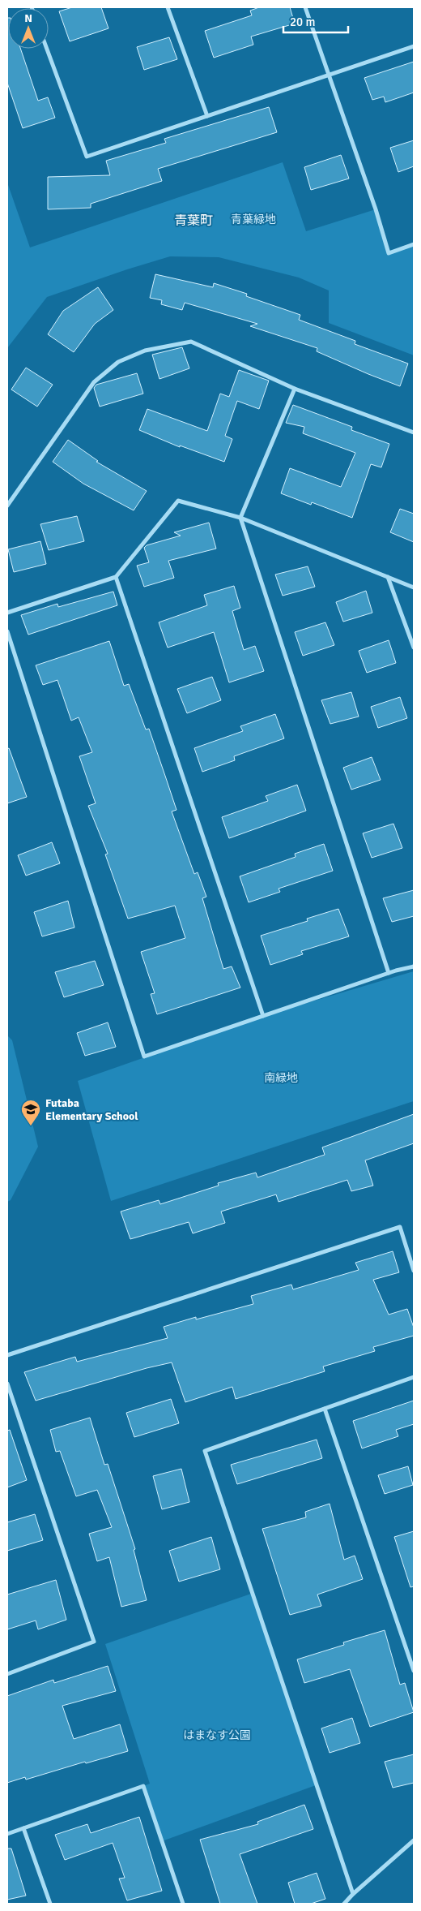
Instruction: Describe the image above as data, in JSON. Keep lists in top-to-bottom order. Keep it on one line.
{"districts":["青葉町"],"parks":["青葉緑地","南緑地","はまなす公園"],"places":{"school or university":["Futaba Elementary School"]},"scale_bar":"20 m","north":"top"}
